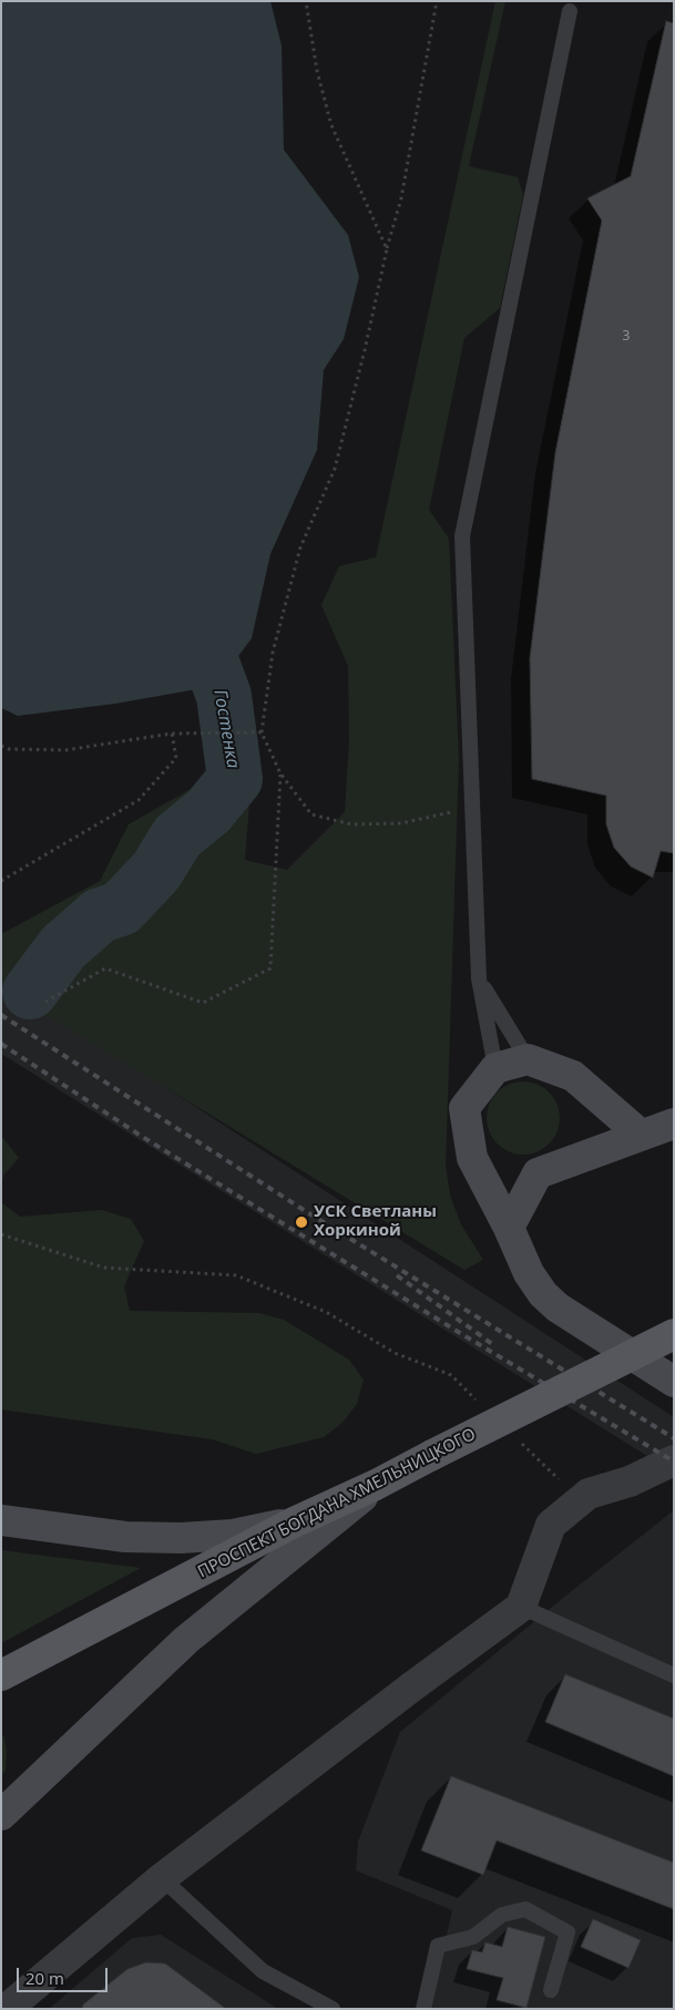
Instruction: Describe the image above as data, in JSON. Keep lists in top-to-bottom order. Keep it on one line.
{"streets":{"main road":["ПРОСПЕКТ БОГДАНА ХМЕЛЬНИЦКОГО"]},"water":["Гостенка"],"places":["УСК Светланы Хоркиной"],"house_numbers":["3"],"scale_bar":"20 m"}
